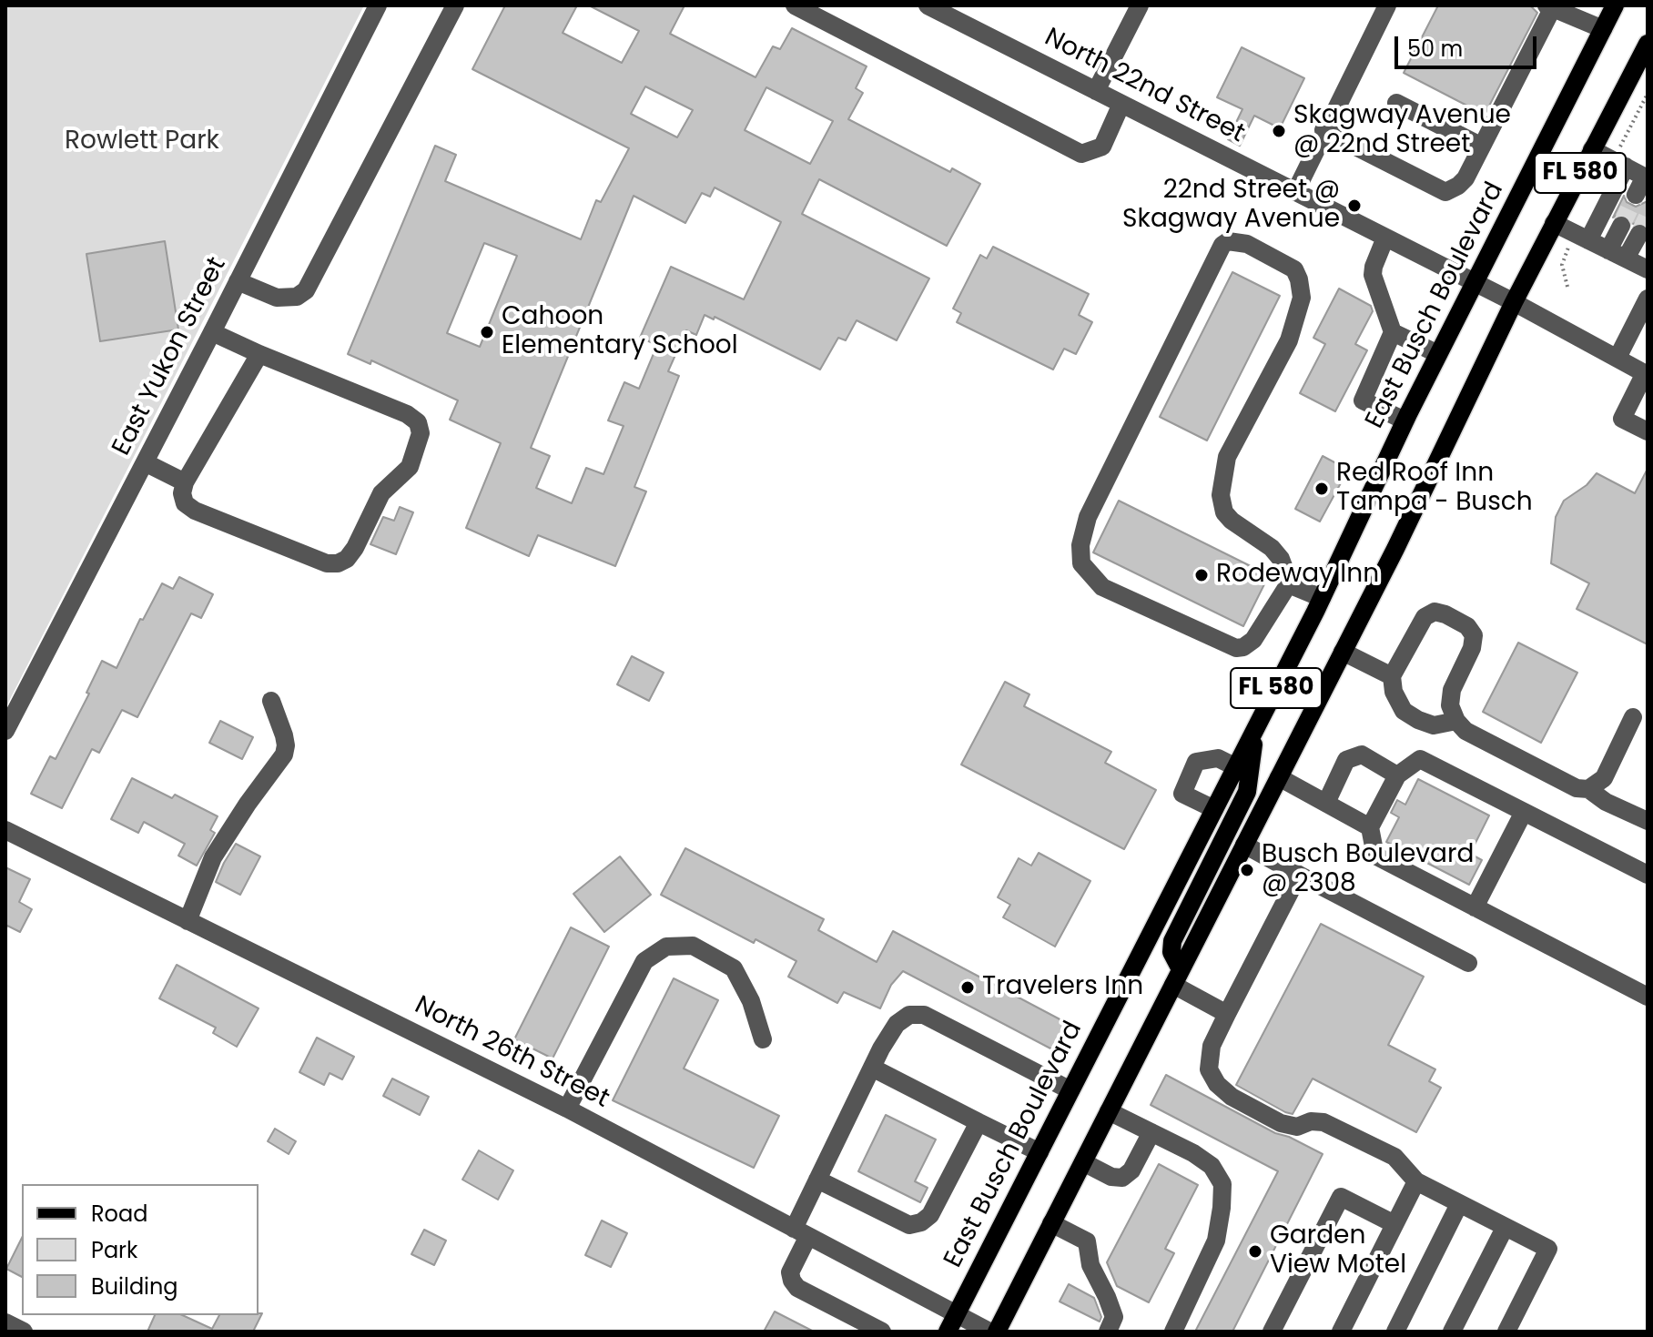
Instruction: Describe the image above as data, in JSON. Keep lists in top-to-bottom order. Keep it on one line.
{"streets":{"main road":["FL 580","East Busch Boulevard"],"street":["North 22nd Street","East Yukon Street","North 26th Street"]},"crossings":[["North 22nd Street","FL 580"],["North 22nd Street","East Busch Boulevard"],["East Busch Boulevard","North 26th Street"]],"parks":["Rowlett Park"],"places":["Skagway Avenue @ 22nd Street","22nd Street @ Skagway Avenue","Cahoon Elementary School","Red Roof Inn Tampa - Busch","Rodeway Inn","Busch Boulevard @ 2308","Travelers Inn","Garden View Motel"],"legend":["Road","Park","Building"],"scale_bar":"50 m"}
